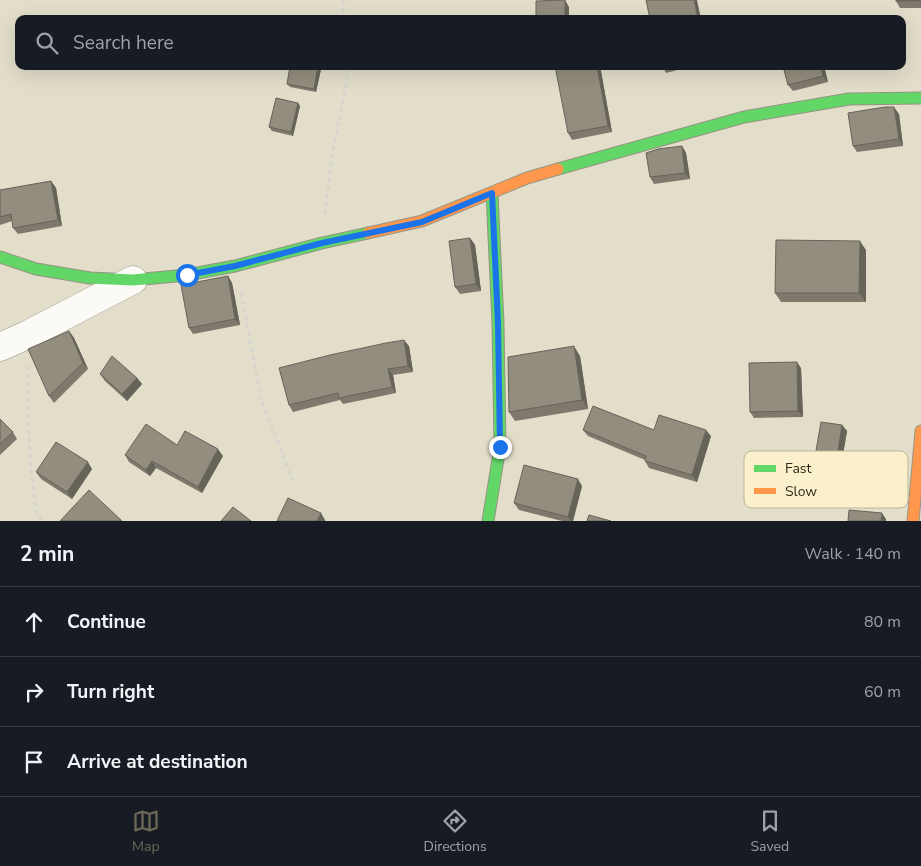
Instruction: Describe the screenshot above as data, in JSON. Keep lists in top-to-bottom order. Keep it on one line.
{"legend":["Fast","Slow"],"page":{"search":"Search here","heading":["2 min","Walk · 140 m"],"list":[["Continue","80 m"],["Turn right","60 m"],"Arrive at destination"],"nav":["Map","Directions","Saved"]}}
